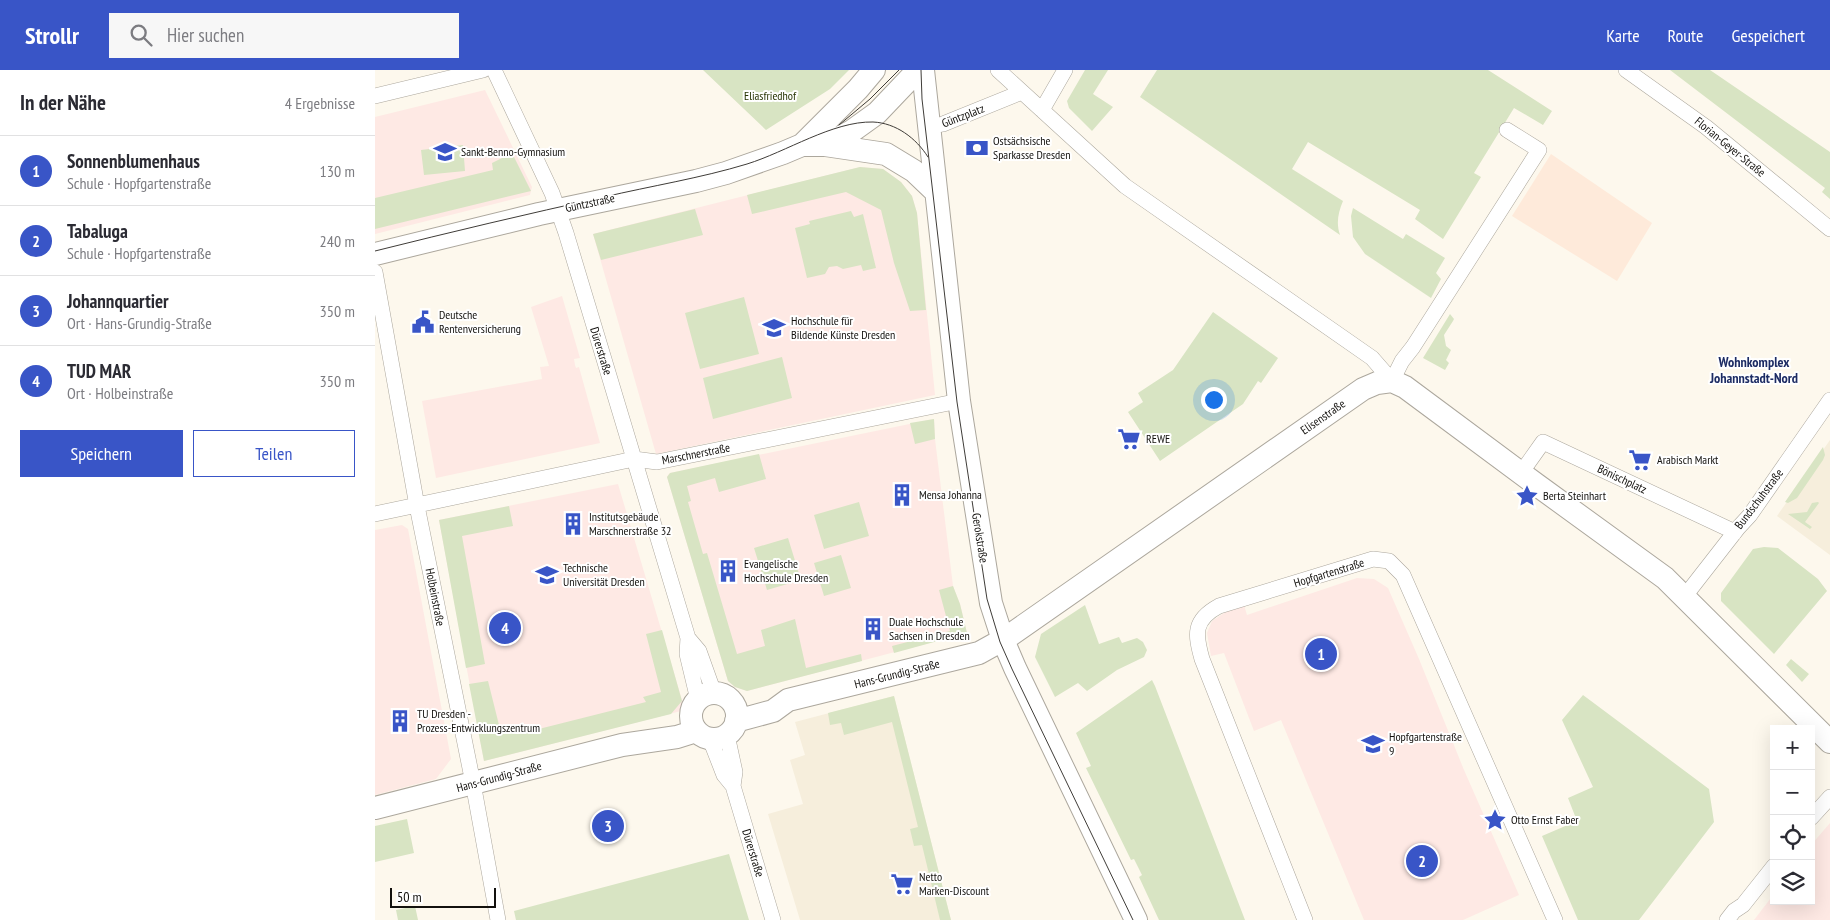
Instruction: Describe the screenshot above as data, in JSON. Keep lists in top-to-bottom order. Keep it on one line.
{"streets":{"street":["Güntzplatz","Florian-Geyer-Straße","Güntzstraße","Dürerstraße","Elisenstraße","Marschnerstraße","Bönischplatz","Bundschuhstraße","Gerokstraße","Hopfgartenstraße","Holbeinstraße","Hans-Grundig-Straße"]},"crossings":[["Güntzplatz","Gerokstraße"],["Güntzstraße","Dürerstraße"],["Güntzstraße","Gerokstraße"],["Dürerstraße","Marschnerstraße"],["Dürerstraße","Hans-Grundig-Straße"],["Elisenstraße","Gerokstraße"],["Elisenstraße","Hans-Grundig-Straße"],["Marschnerstraße","Gerokstraße"],["Marschnerstraße","Holbeinstraße"],["Bönischplatz","Bundschuhstraße"],["Gerokstraße","Hans-Grundig-Straße"],["Holbeinstraße","Hans-Grundig-Straße"]],"districts":["Wohnkomplex Johannstadt-Nord"],"parks":["Eliasfriedhof"],"places":{"bank":["Ostsächsische Sparkasse Dresden"],"school or university":["Sankt-Benno-Gymnasium","Hochschule für Bildende Künste Dresden","Technische Universität Dresden","Hopfgartenstraße 9"],"public building":["Deutsche Rentenversicherung"],"supermarket":["REWE","Arabisch Markt","Netto Marken-Discount"],"building":["Mensa Johanna","Institutsgebäude Marschnerstraße 32","Evangelische Hochschule Dresden","Duale Hochschule Sachsen in Dresden","TU Dresden - Prozess-Entwicklungszentrum"],"place":["Berta Steinhart","Otto Ernst Faber"]},"scale_bar":"50 m","page":{"header":"Strollr","search":"Hier suchen","nav":["Karte","Route","Gespeichert"],"heading":["In der Nähe","4 Ergebnisse"],"list":[{"mark":"1","name":"Sonnenblumenhaus","note":"Schule · Hopfgartenstraße","value":"130 m"},{"mark":"2","name":"Tabaluga","note":"Schule · Hopfgartenstraße","value":"240 m"},{"mark":"3","name":"Johannquartier","note":"Ort · Hans-Grundig-Straße","value":"350 m"},{"mark":"4","name":"TUD MAR","note":"Ort · Holbeinstraße","value":"350 m"}],"buttons":["Speichern","Teilen"],"pins":["4","1","3","2"],"map_buttons":["+","−"],"scale":"50 m"}}
